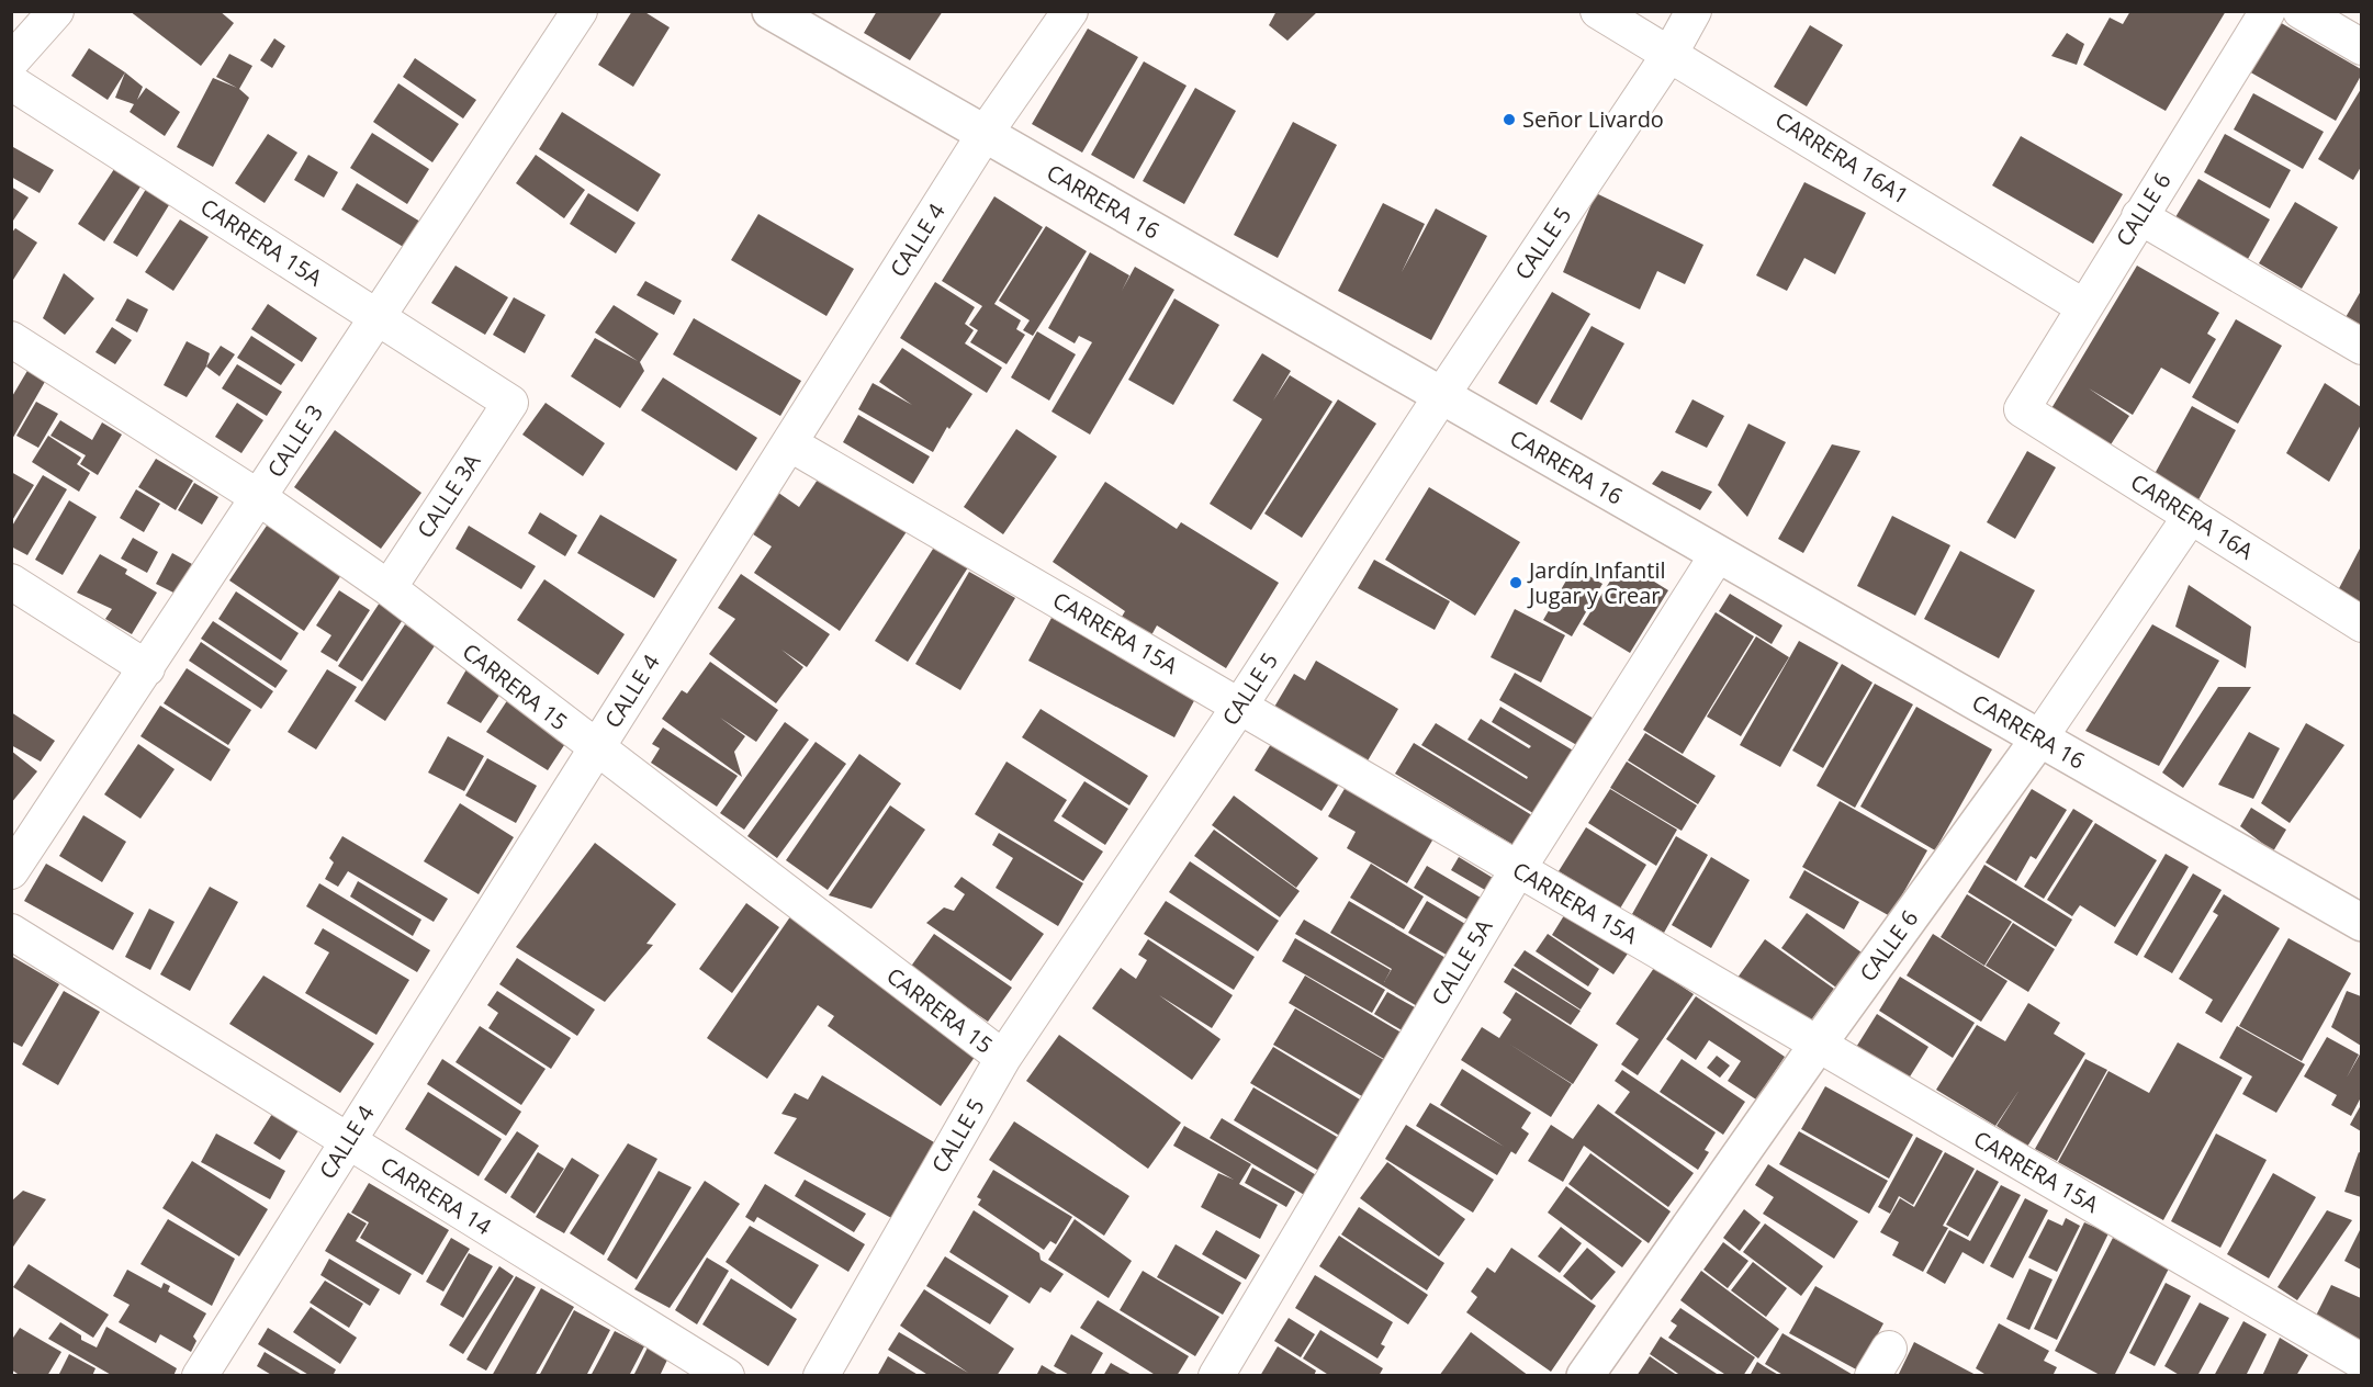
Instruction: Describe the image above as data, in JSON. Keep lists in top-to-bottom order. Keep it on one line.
{"streets":{"street":["CARRERA 16A1","CARRERA 16","CALLE 6","CALLE 4","CARRERA 15A","CALLE 5","CALLE 3","CALLE 3A","CARRERA 16A","CARRERA 15","CALLE 5A","CARRERA 14"]},"crossings":[["CARRERA 16A1","CALLE 6"],["CARRERA 16A1","CALLE 5"],["CARRERA 16","CALLE 6"],["CARRERA 16","CALLE 4"],["CARRERA 16","CALLE 5"],["CARRERA 16","CALLE 5A"],["CALLE 6","CARRERA 15A"],["CALLE 6","CARRERA 16A"],["CALLE 4","CARRERA 15A"],["CALLE 4","CARRERA 15"],["CALLE 4","CARRERA 14"],["CARRERA 15A","CALLE 5"],["CARRERA 15A","CALLE 3"],["CARRERA 15A","CALLE 3A"],["CARRERA 15A","CALLE 5A"],["CALLE 5","CARRERA 15"],["CALLE 3","CARRERA 15"],["CALLE 3A","CARRERA 15"]],"places":["Señor Livardo","Jardín Infantil Jugar y Crear"]}
